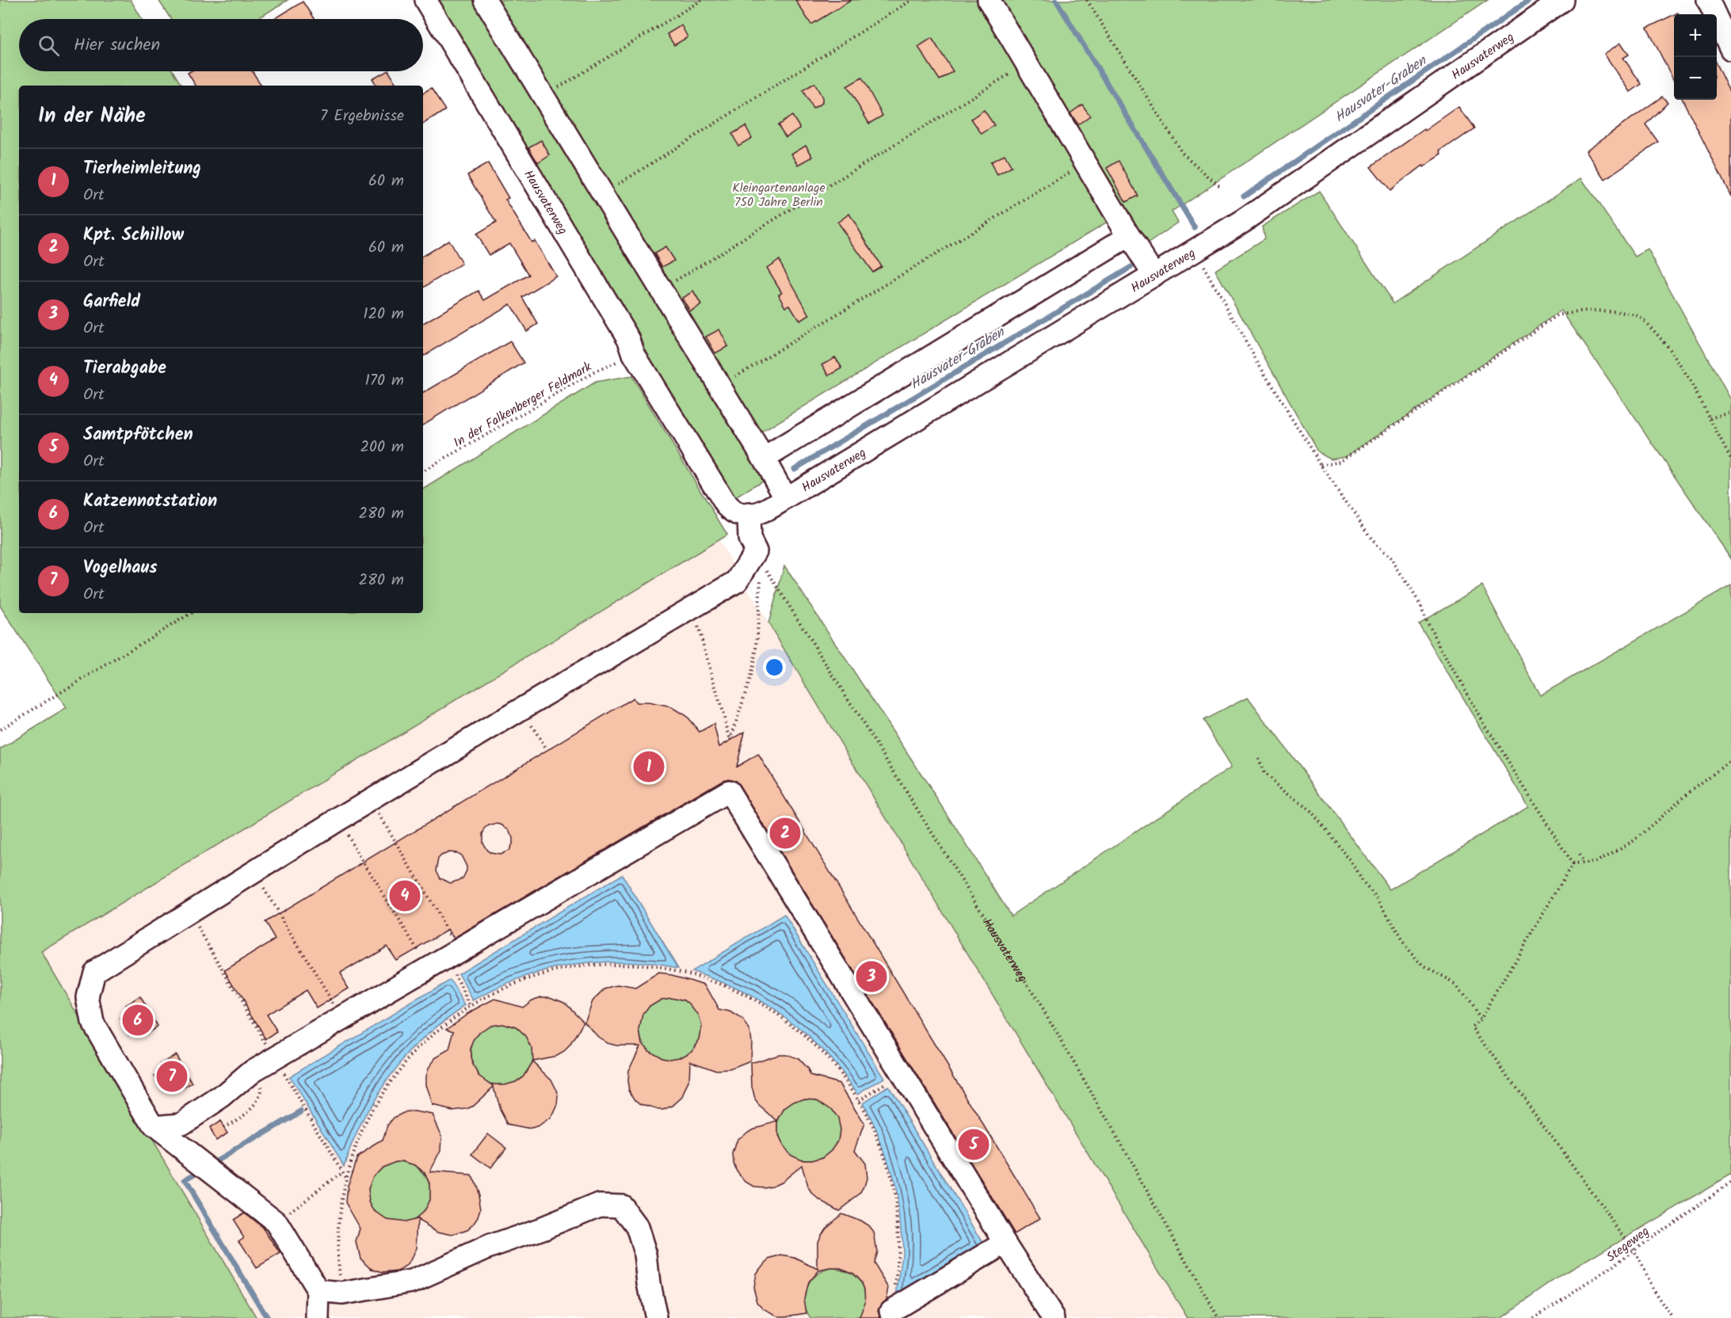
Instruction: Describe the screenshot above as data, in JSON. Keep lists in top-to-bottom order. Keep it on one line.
{"streets":{"street":["Hausvaterweg"],"path":["In der Falkenberger Feldmark","Stegeweg"]},"crossings":[["Hausvaterweg","In der Falkenberger Feldmark"]],"water":["Hausvater-Graben"],"parks":["Kleingartenanlage 750 Jahre Berlin"],"page":{"map_buttons":["+","−"],"search":"Hier suchen","heading":["In der Nähe","7 Ergebnisse"],"list":[{"mark":"1","name":"Tierheimleitung","note":"Ort","value":"60 m"},{"mark":"2","name":"Kpt. Schillow","note":"Ort","value":"60 m"},{"mark":"3","name":"Garfield","note":"Ort","value":"120 m"},{"mark":"4","name":"Tierabgabe","note":"Ort","value":"170 m"},{"mark":"5","name":"Samtpfötchen","note":"Ort","value":"200 m"},{"mark":"6","name":"Katzennotstation","note":"Ort","value":"280 m"},{"mark":"7","name":"Vogelhaus","note":"Ort","value":"280 m"}],"pins":["1","2","4","3","6","7","5"]}}
